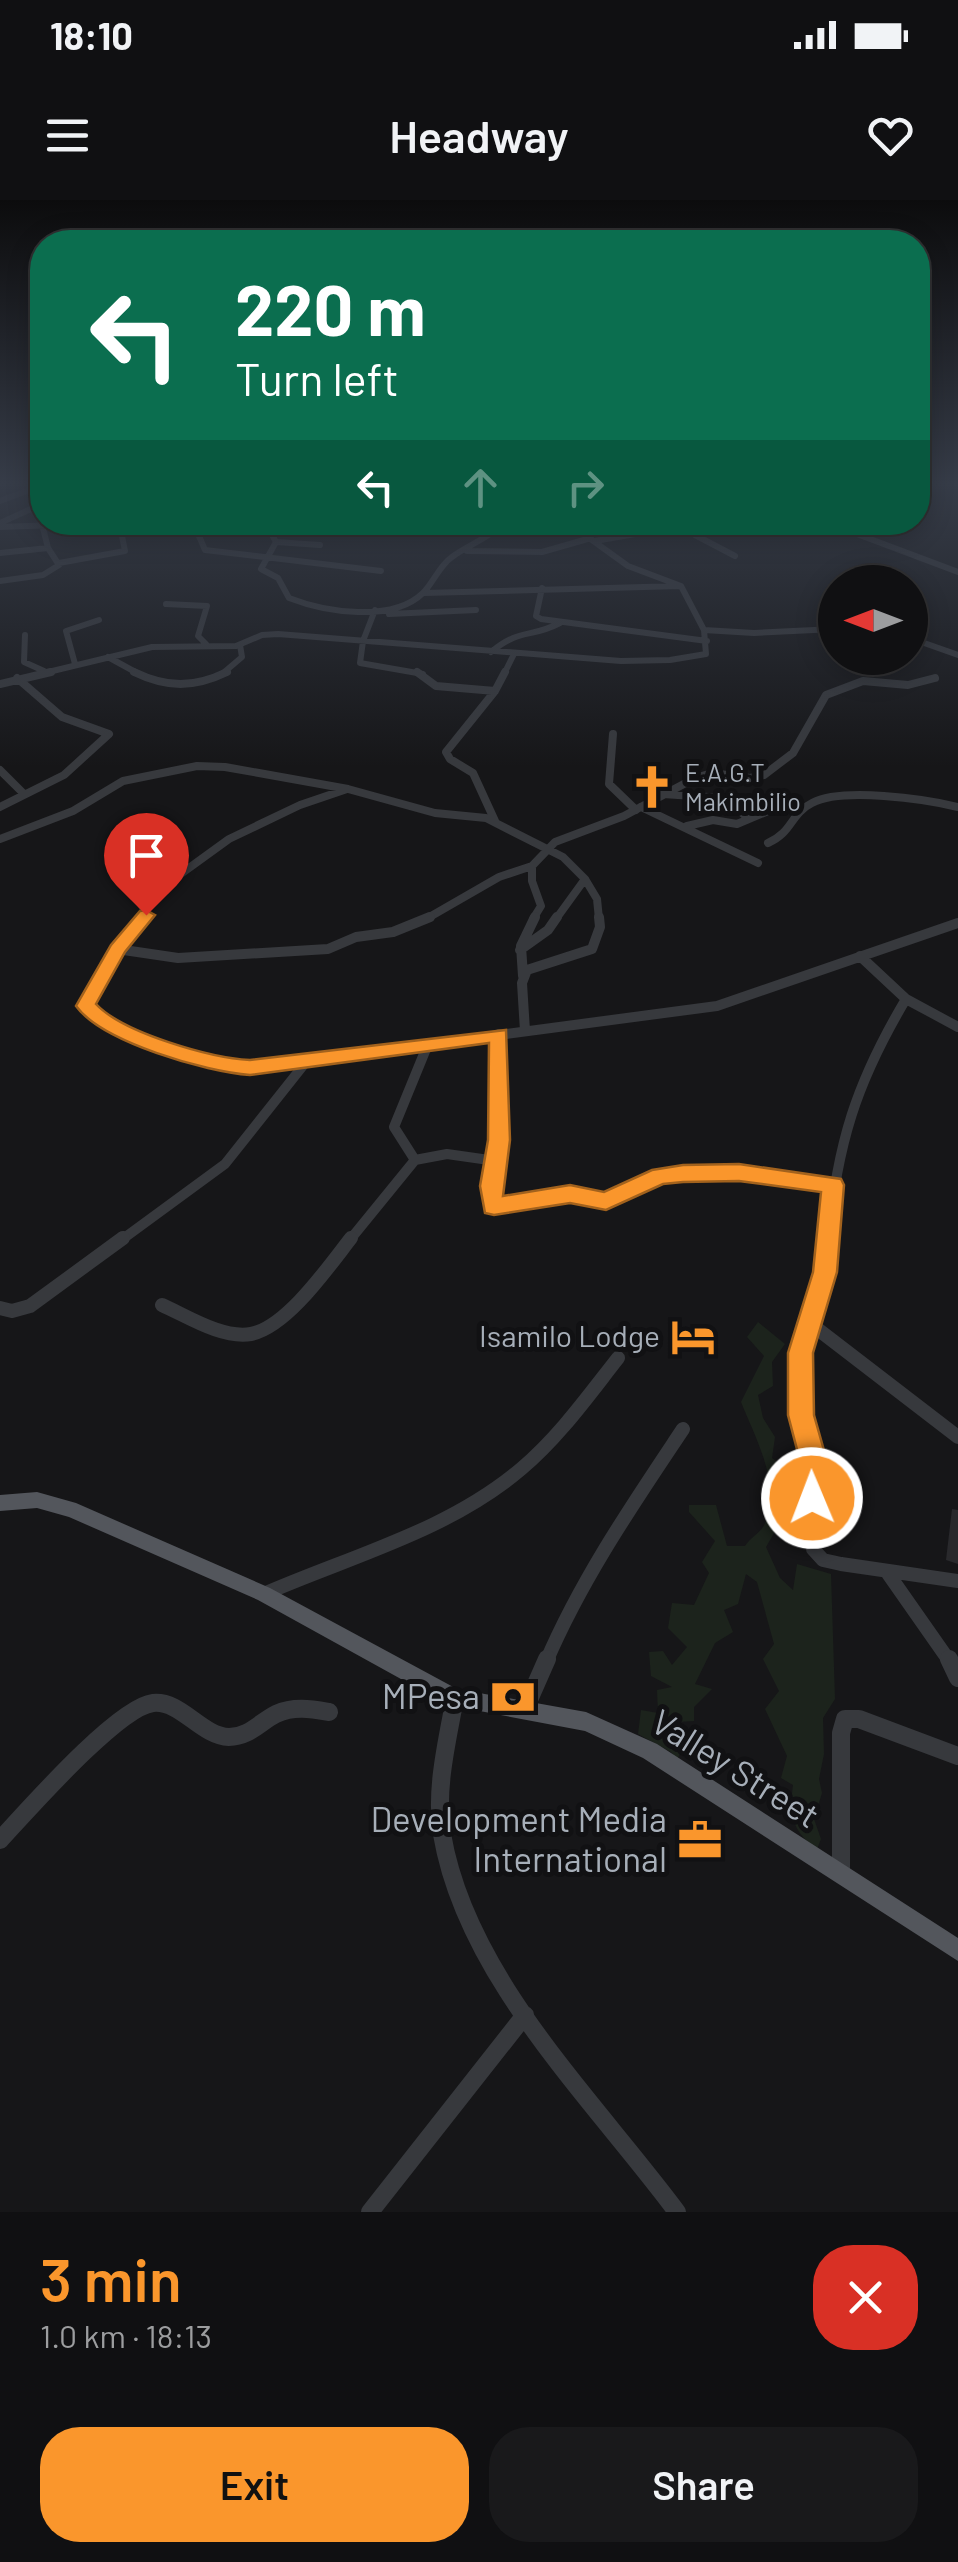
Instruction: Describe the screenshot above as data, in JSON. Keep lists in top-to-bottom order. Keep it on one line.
{"streets":{"main road":["Valley Street"]},"places":{"church":["E.A.G.T Makimbilio"],"hotel":["Isamilo Lodge"],"bank":["MPesa"],"office":["Development Media International"]},"north":"left","page":{"status":"18:10","header":"Headway","turn":["220 m","Turn left"],"heading":["3 min","1.0 km · 18:13"],"buttons":["Exit","Share"]}}
